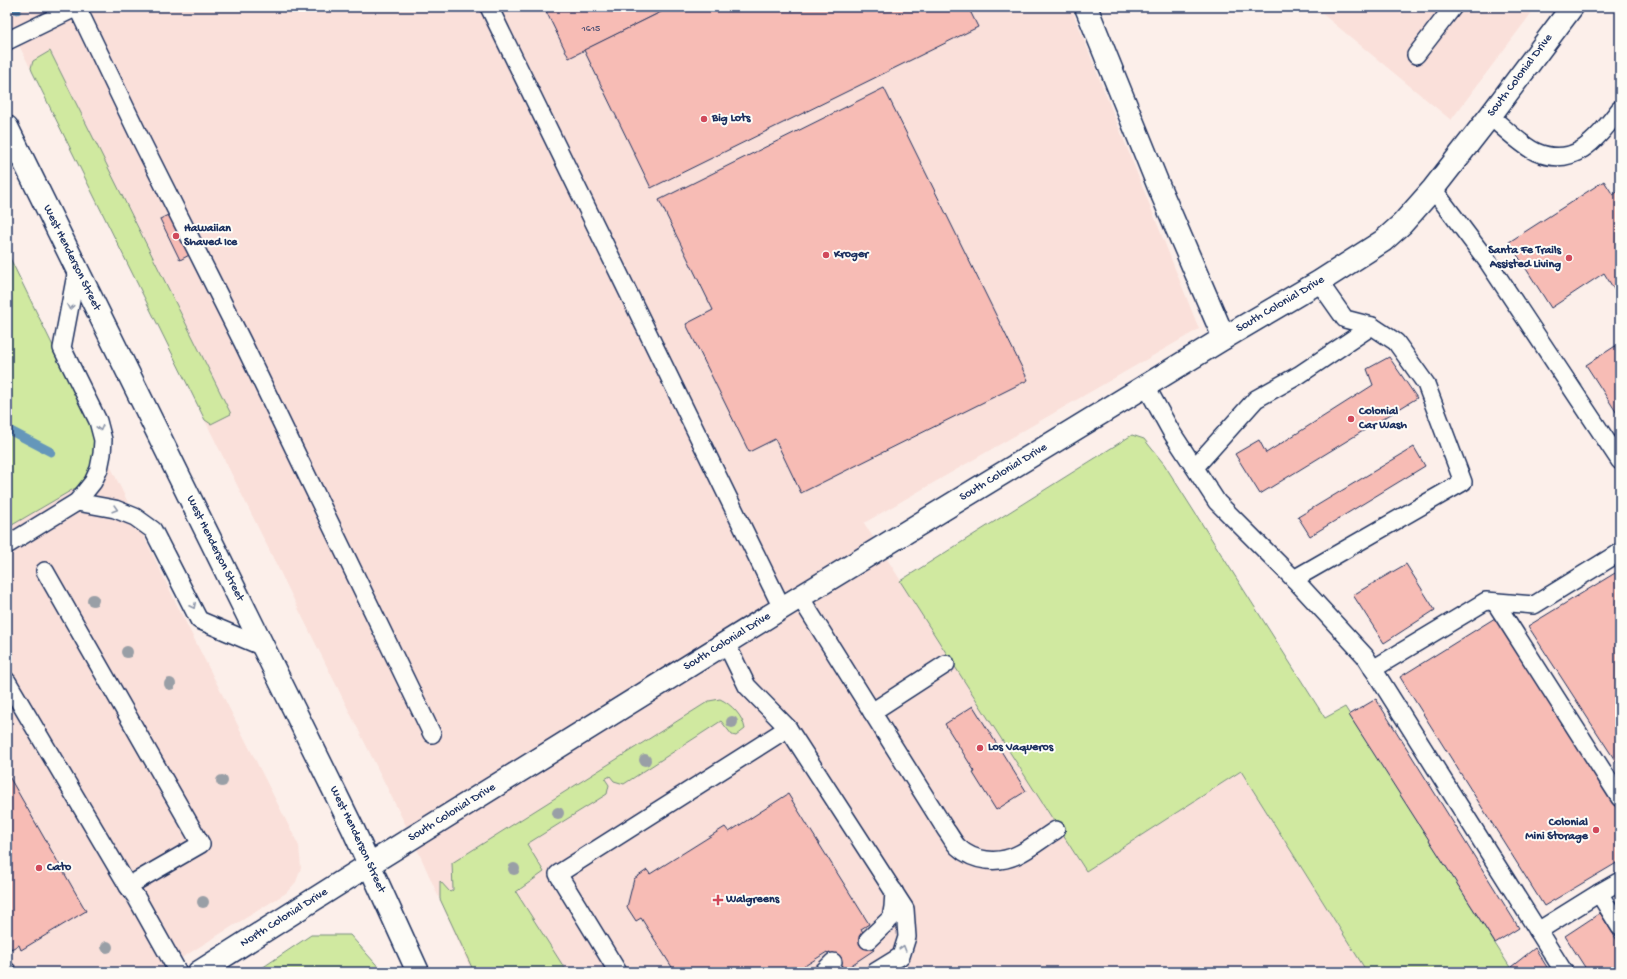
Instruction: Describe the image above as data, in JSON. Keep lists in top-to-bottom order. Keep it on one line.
{"streets":{"street":["South Colonial Drive","West Henderson Street","North Colonial Drive"]},"crossings":[["South Colonial Drive","West Henderson Street"],["South Colonial Drive","North Colonial Drive"],["West Henderson Street","North Colonial Drive"]],"places":{"other":["Big Lots","Hawaiian Shaved Ice","Kroger","Santa Fe Trails Assisted Living","Colonial Car Wash","Los Vaqueros","Colonial Mini Storage","Cato"],"health":["Walgreens"]},"house_numbers":["1615"]}
